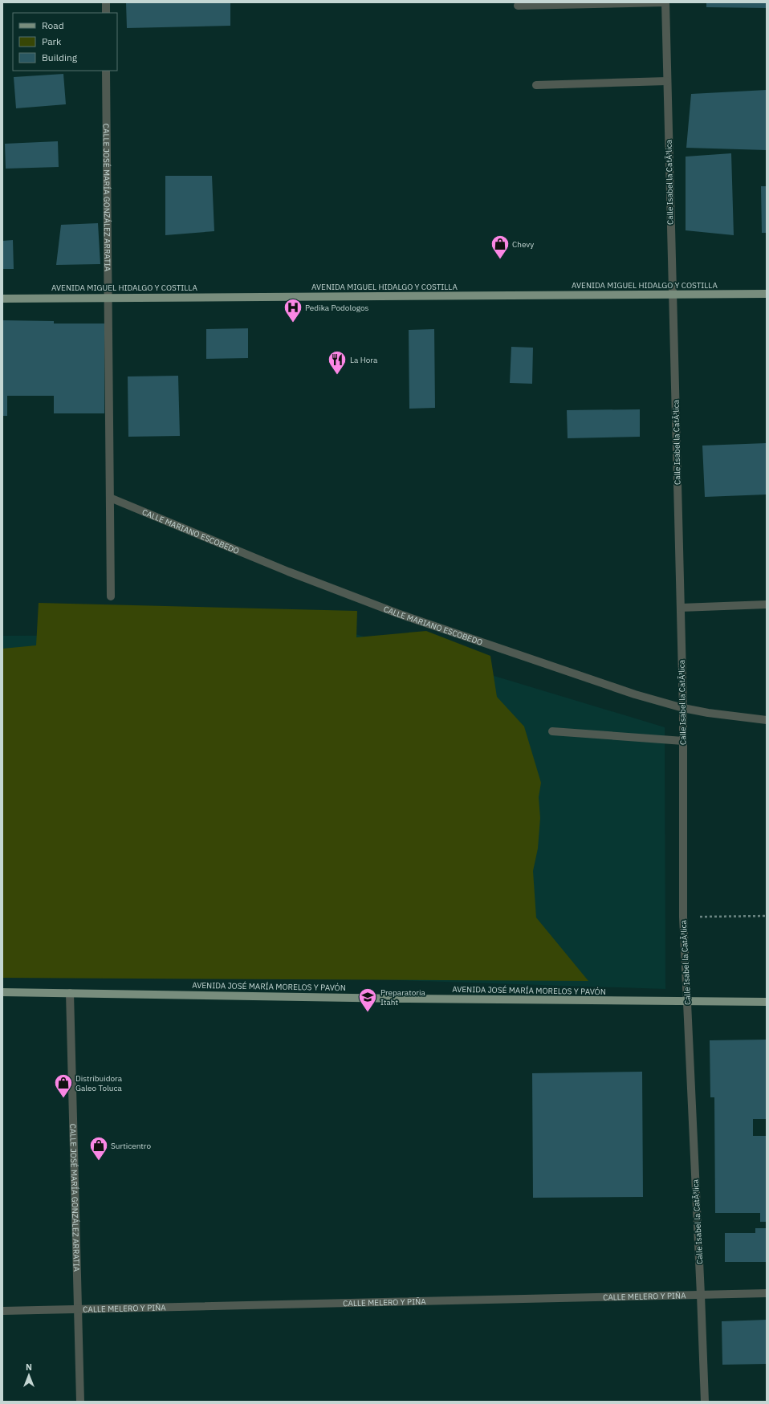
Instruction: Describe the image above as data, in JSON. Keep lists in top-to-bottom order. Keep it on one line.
{"streets":{"main road":["AVENIDA MIGUEL HIDALGO Y COSTILLA","AVENIDA JOSÉ MARÍA MORELOS Y PAVÓN"],"street":["Calle Isabel la CatÃ³lica","CALLE JOSÉ MARÍA GONZÁLEZ ARRATIA","CALLE MARIANO ESCOBEDO","CALLE MELERO Y PIÑA"]},"crossings":[["Calle Isabel la CatÃ³lica","AVENIDA MIGUEL HIDALGO Y COSTILLA"],["Calle Isabel la CatÃ³lica","CALLE MARIANO ESCOBEDO"],["Calle Isabel la CatÃ³lica","AVENIDA JOSÉ MARÍA MORELOS Y PAVÓN"],["Calle Isabel la CatÃ³lica","CALLE MELERO Y PIÑA"],["CALLE JOSÉ MARÍA GONZÁLEZ ARRATIA","AVENIDA MIGUEL HIDALGO Y COSTILLA"],["CALLE JOSÉ MARÍA GONZÁLEZ ARRATIA","CALLE MARIANO ESCOBEDO"],["CALLE JOSÉ MARÍA GONZÁLEZ ARRATIA","AVENIDA JOSÉ MARÍA MORELOS Y PAVÓN"],["CALLE JOSÉ MARÍA GONZÁLEZ ARRATIA","CALLE MELERO Y PIÑA"]],"places":{"shop":["Chevy","Distribuidora Galeo Toluca","Surticentro"],"hospital":["Pedika Podologos"],"restaurant":["La Hora"],"school or university":["Preparatoria Itaht"]},"legend":["Road","Park","Building"],"north":"top"}
